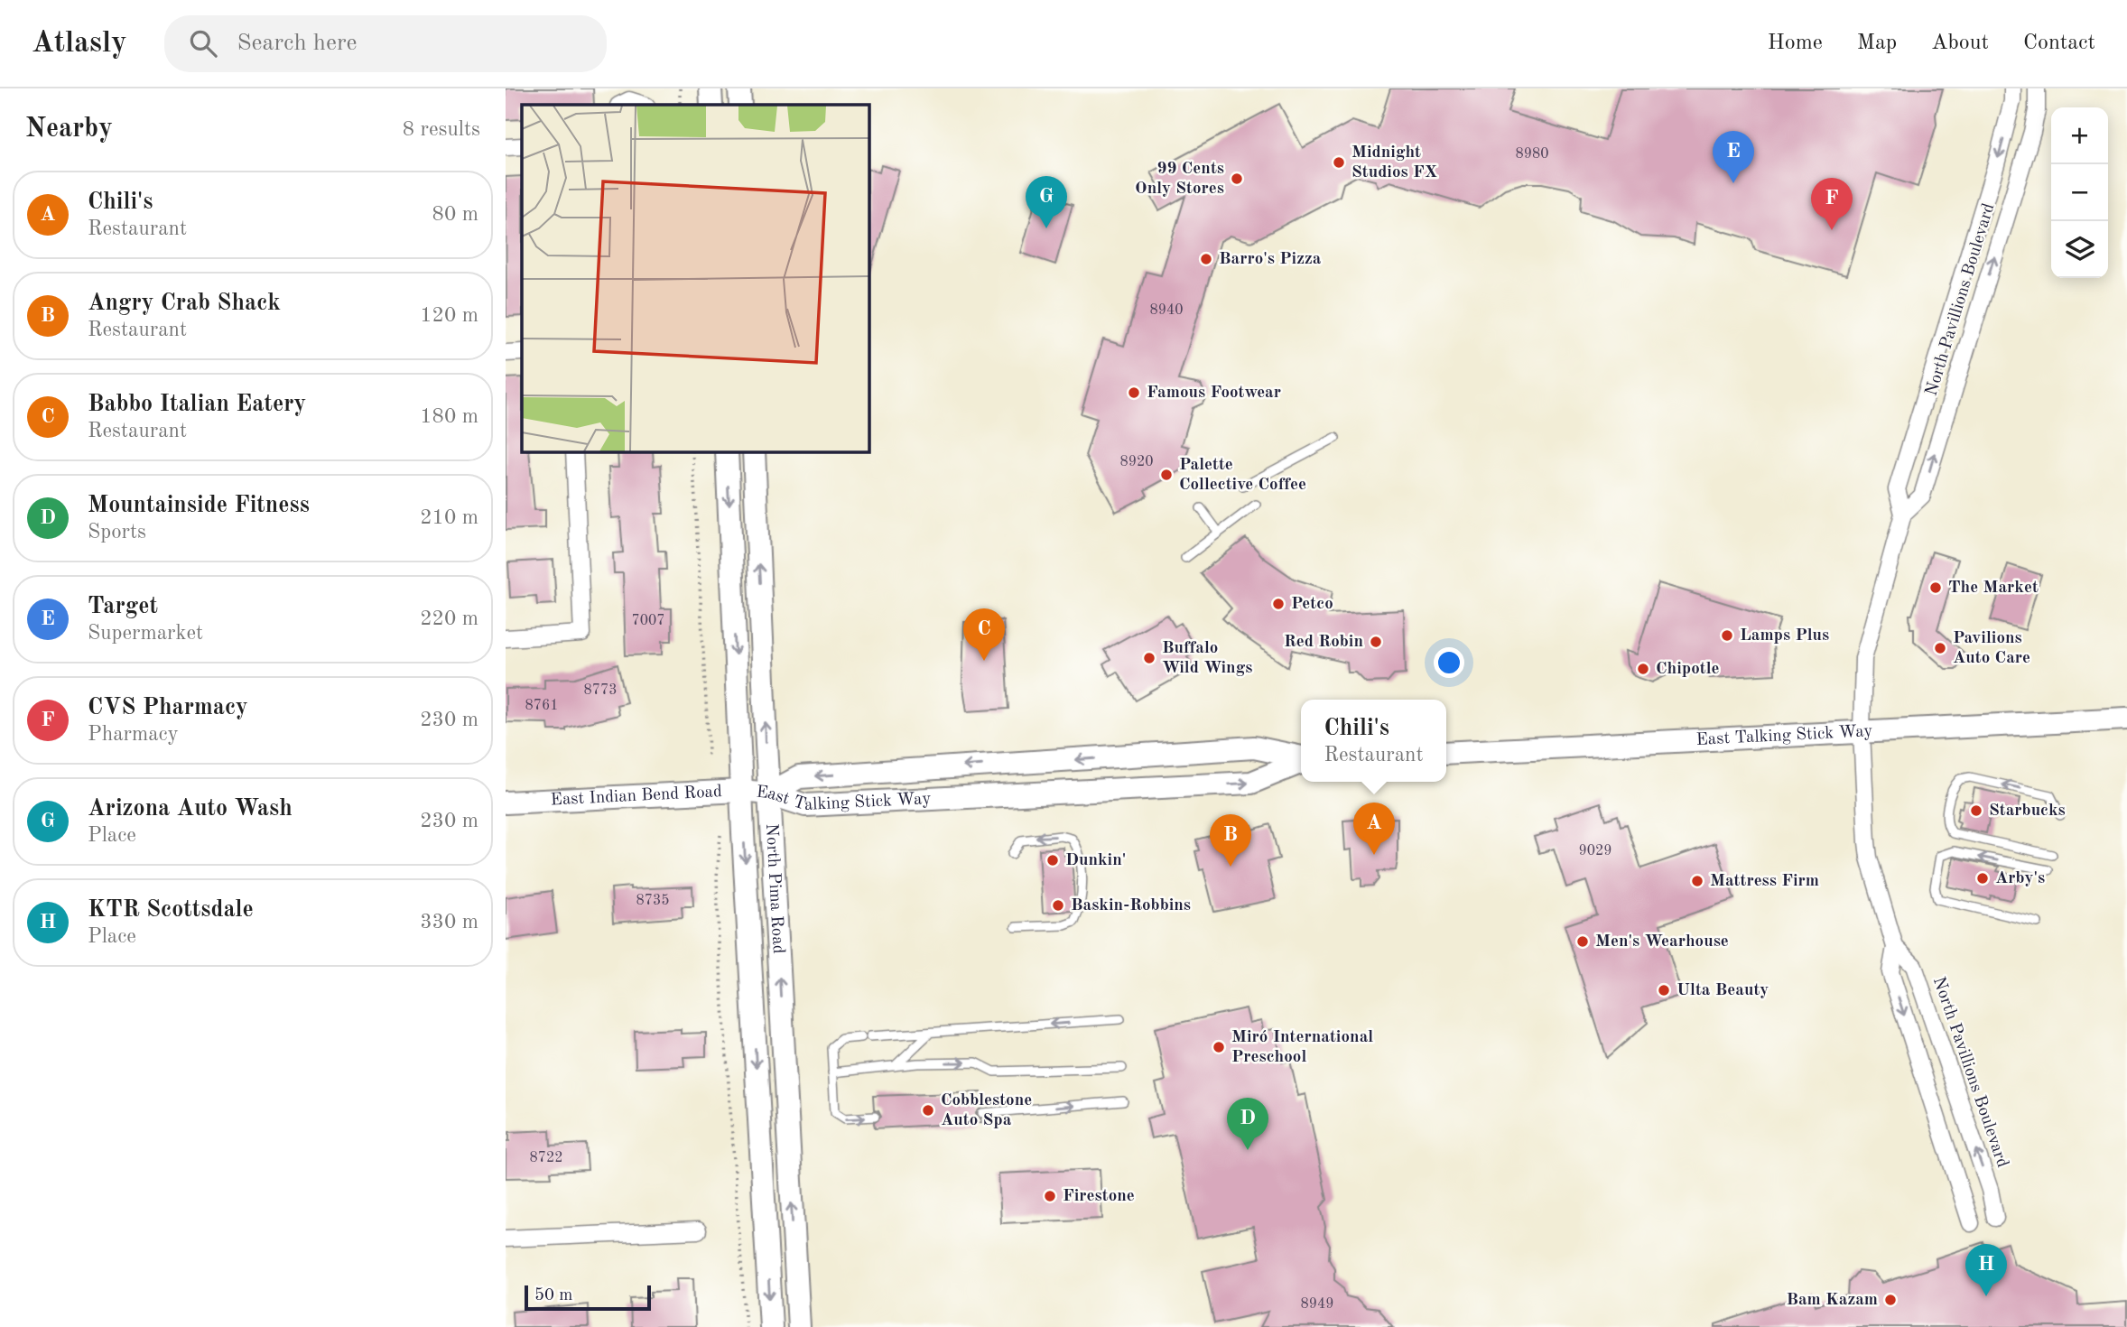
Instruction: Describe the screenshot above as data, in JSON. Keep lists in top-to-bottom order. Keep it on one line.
{"streets":{"main road":["East Talking Stick Way","East Indian Bend Road","North Pima Road"],"street":["North Pavillions Boulevard"]},"crossings":[["North Pavillions Boulevard","East Talking Stick Way"],["East Talking Stick Way","East Indian Bend Road"],["East Talking Stick Way","North Pima Road"],["East Indian Bend Road","North Pima Road"]],"places":["Midnight Studios FX","99 Cents Only Stores","Barro's Pizza","Famous Footwear","Palette Collective Coffee","The Market","Petco","Lamps Plus","Red Robin","Pavilions Auto Care","Buffalo Wild Wings","Chipotle","Starbucks","Dunkin'","Arby's","Mattress Firm","Baskin-Robbins","Men's Wearhouse","Ulta Beauty","Miró International Preschool","Cobblestone Auto Spa","Firestone","Bam Kazam"],"house_numbers":["8980","8940","8920","7007","8773","8761","9029","8735","8722","8949"],"scale_bar":"50 m","page":{"header":"Atlasly","search":"Search here","nav":["Home","Map","About","Contact"],"heading":["Nearby","8 results"],"map_buttons":["+","−"],"pins":["E","G","F","C","A","B","D","H"],"list":[{"mark":"A","name":"Chili's","note":"Restaurant","value":"80 m"},{"mark":"B","name":"Angry Crab Shack","note":"Restaurant","value":"120 m"},{"mark":"C","name":"Babbo Italian Eatery","note":"Restaurant","value":"180 m"},{"mark":"D","name":"Mountainside Fitness","note":"Sports","value":"210 m"},{"mark":"E","name":"Target","note":"Supermarket","value":"220 m"},{"mark":"F","name":"CVS Pharmacy","note":"Pharmacy","value":"230 m"},{"mark":"G","name":"Arizona Auto Wash","note":"Place","value":"230 m"},{"mark":"H","name":"KTR Scottsdale","note":"Place","value":"330 m"}],"popup":["Chili's","Restaurant"],"scale":"50 m"}}
